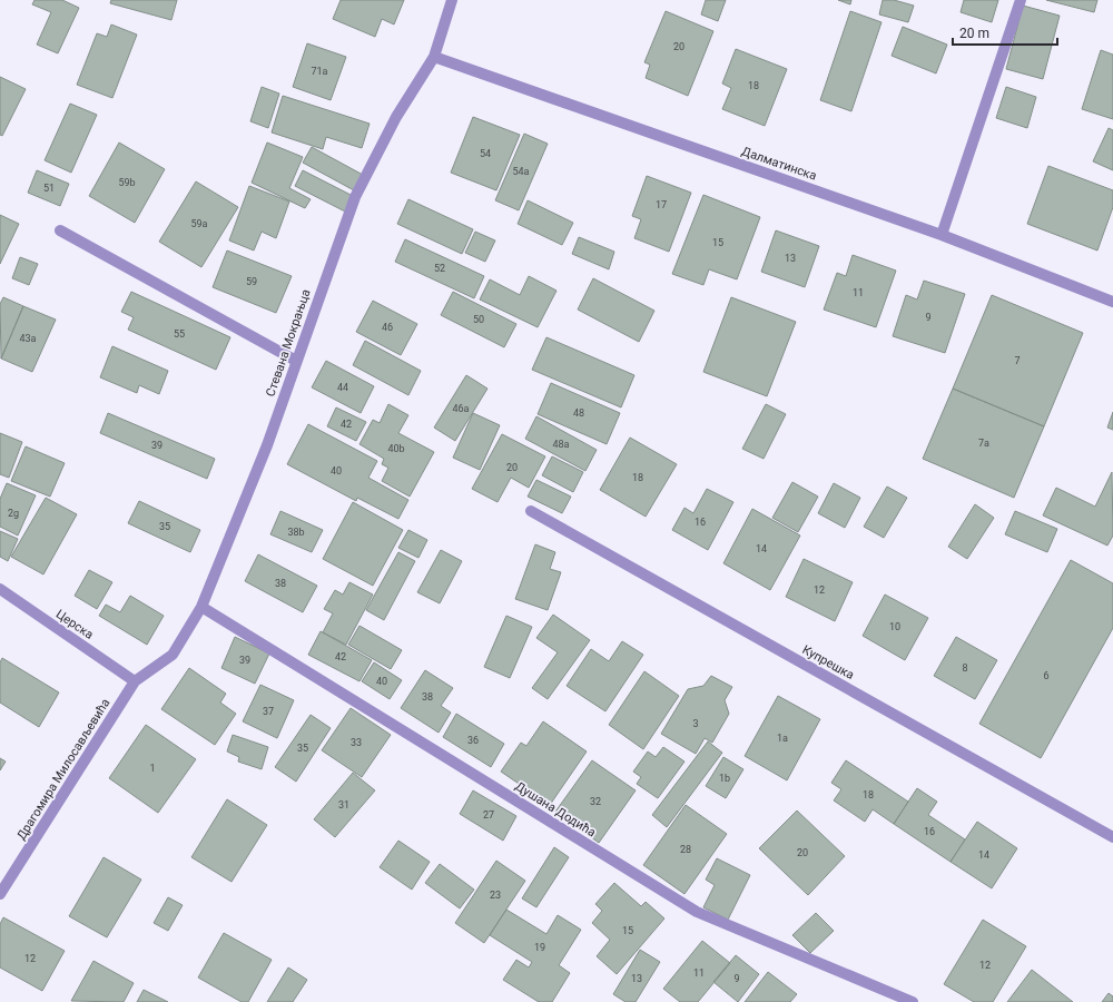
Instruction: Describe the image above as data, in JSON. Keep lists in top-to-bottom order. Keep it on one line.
{"streets":{"street":["Далматинска","Стевана Мокрањца","Церска","Купрешка","Драгомира Милосављевића","Душана Додића"]},"crossings":[["Далматинска","Стевана Мокрањца"],["Стевана Мокрањца","Церска"],["Стевана Мокрањца","Драгомира Милосављевића"],["Стевана Мокрањца","Душана Додића"],["Церска","Драгомира Милосављевића"]],"house_numbers":["20","71a","18","54","54a","59b","51","17","59a","15","13","52","59","11","9","50","46","55","43a","7","44","46a","48","42","7a","48a","39","40b","20","40","18","2g","16","35","38b","14","38","12","10","42","39","8","6","40","38","37","3","1a","36","33","35","1","1b","18","32","31","27","16","28","20","14","23","15","19","12","12","11","13","9"],"scale_bar":"20 m"}
